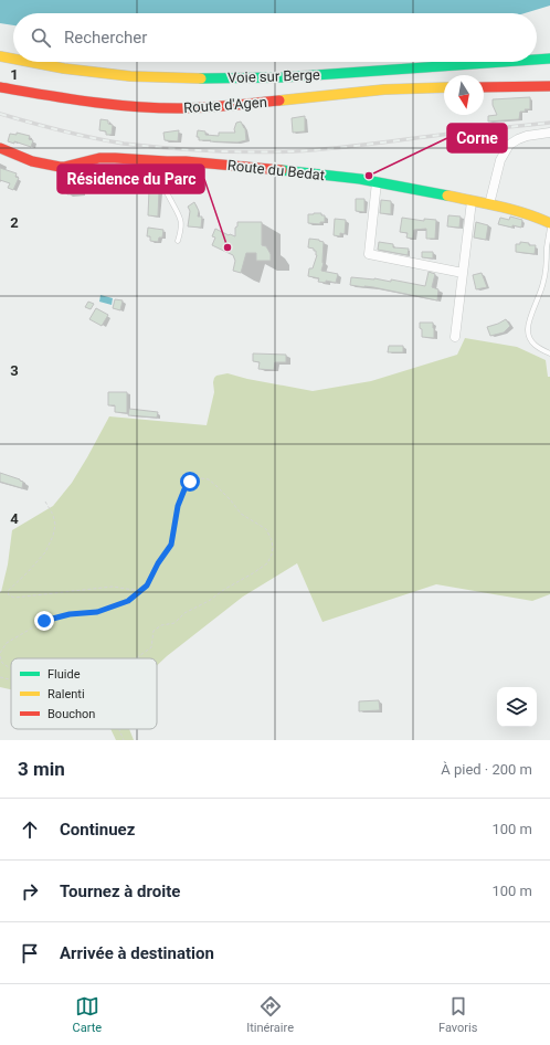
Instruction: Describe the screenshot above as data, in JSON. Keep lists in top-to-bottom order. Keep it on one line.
{"streets":{"main road":["Voie sur Berge","Route d'Agen","Route du Bedat"]},"places":["Corne","Résidence du Parc"],"legend":["Fluide","Ralenti","Bouchon"],"north":"bottom","page":{"search":"Rechercher","heading":["3 min","À pied · 200 m"],"list":[["Continuez","100 m"],["Tournez à droite","100 m"],"Arrivée à destination"],"nav":["Carte","Itinéraire","Favoris"]},"grid":{"rows":["1","2","3","4"]}}
